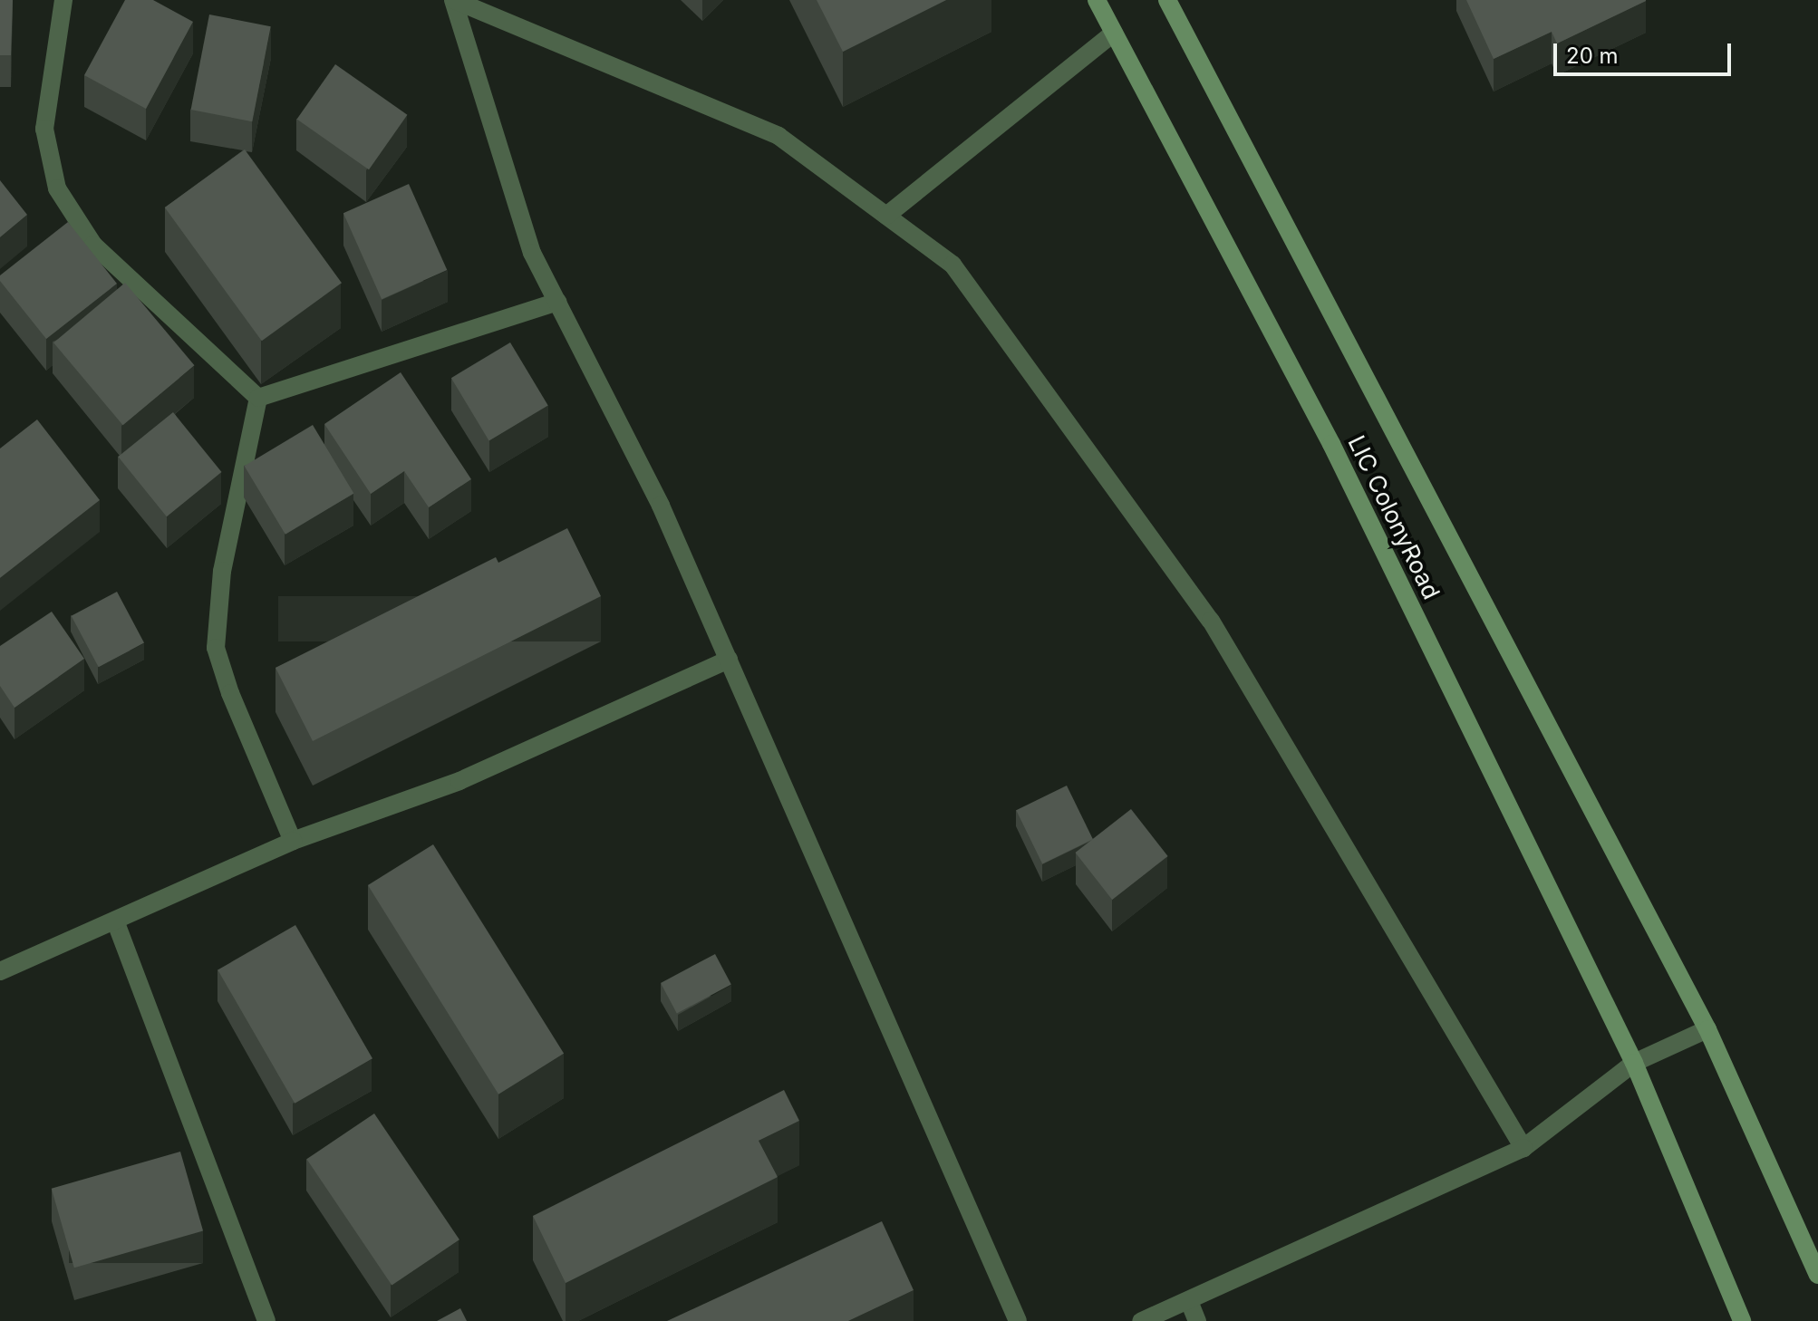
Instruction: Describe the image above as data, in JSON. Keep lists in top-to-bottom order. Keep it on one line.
{"streets":{"main road":["LIC ColonyRoad"]},"scale_bar":"20 m"}
